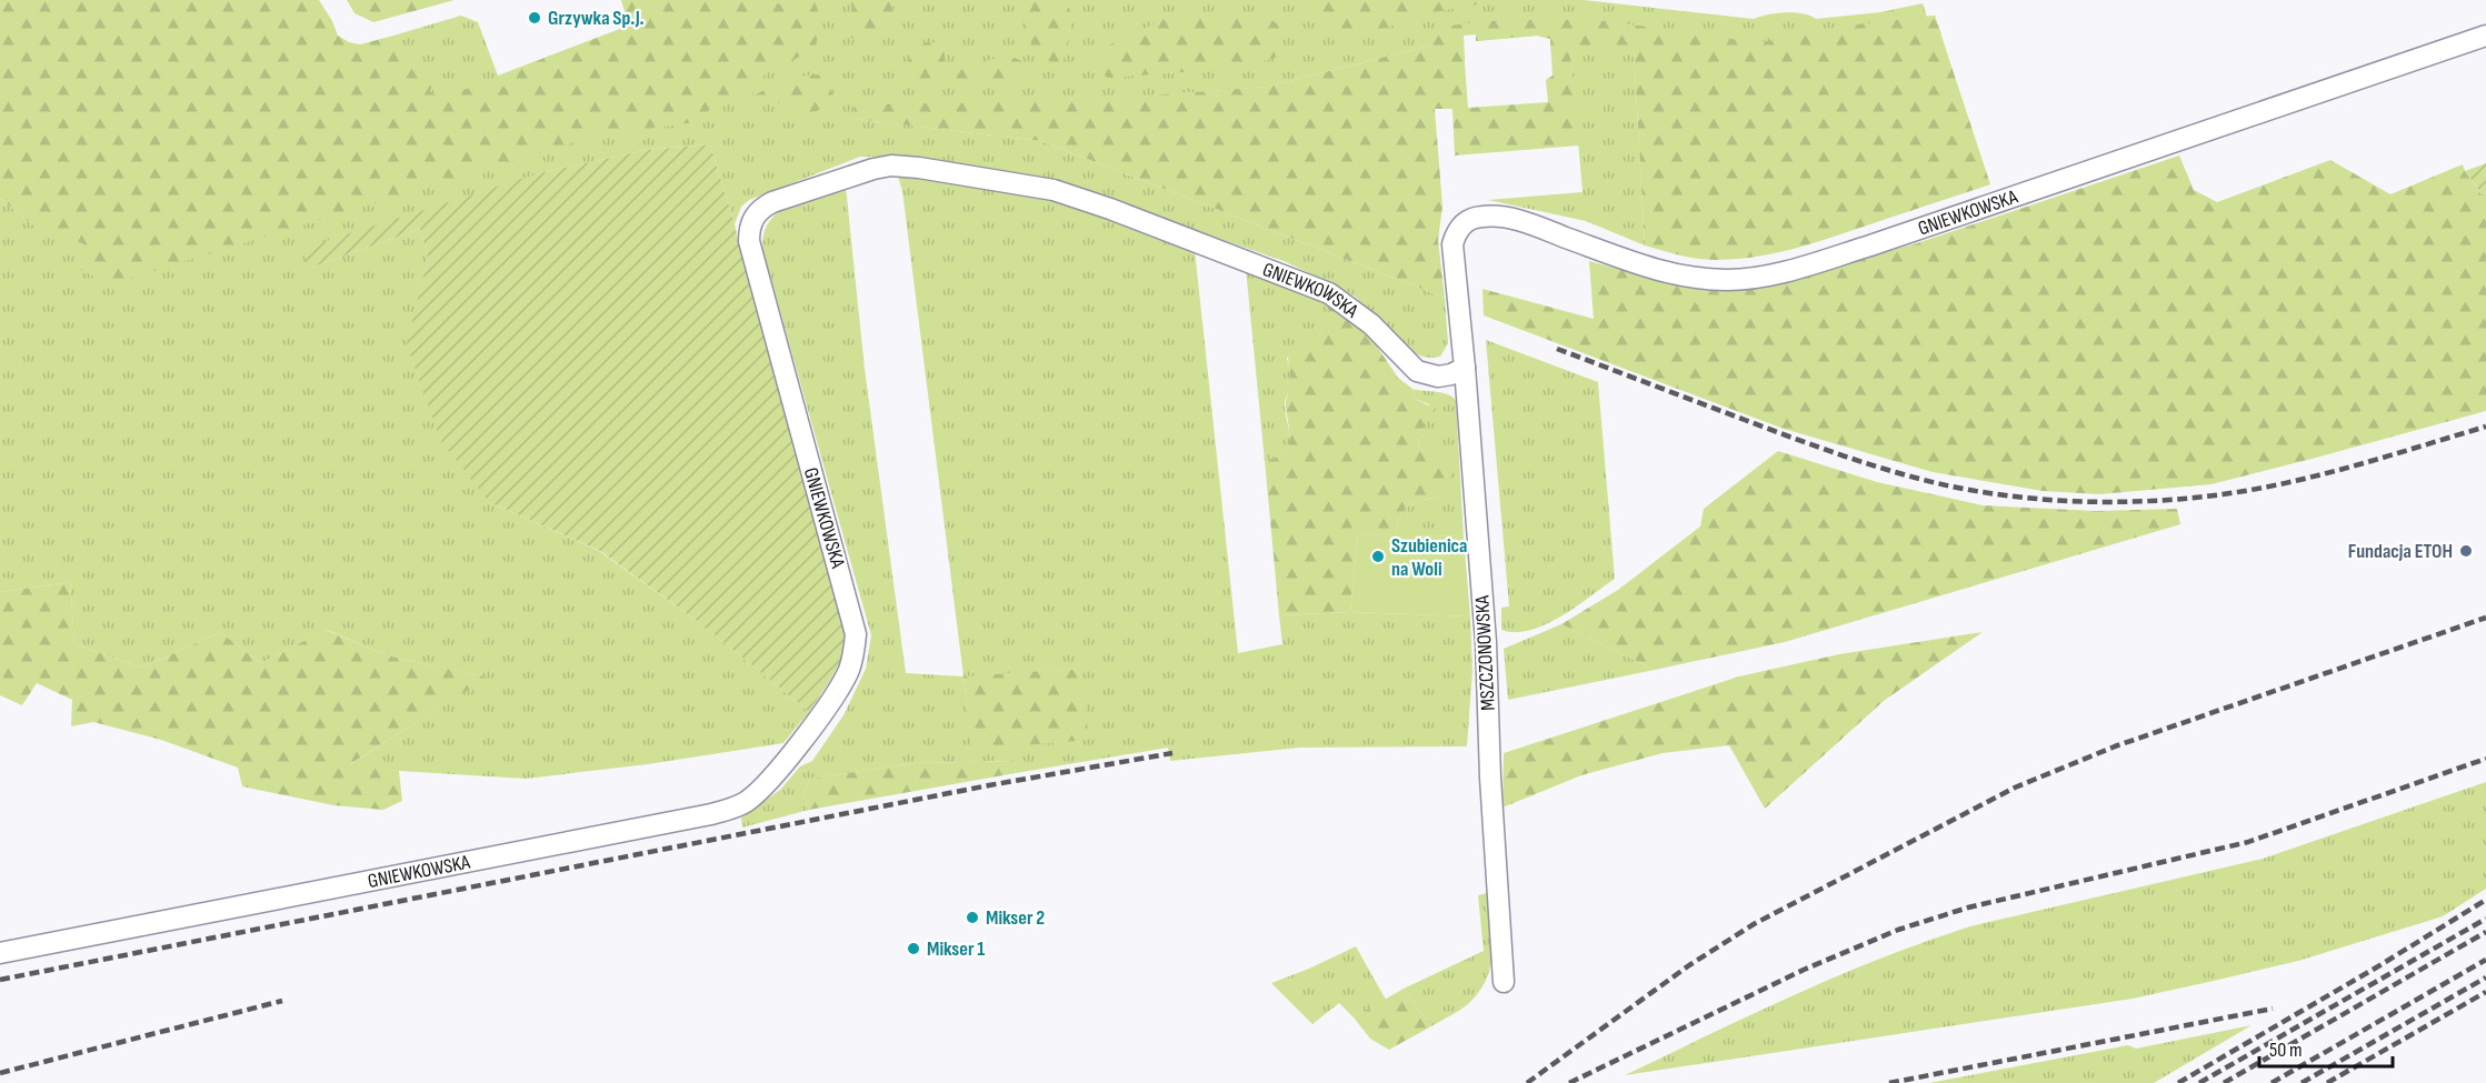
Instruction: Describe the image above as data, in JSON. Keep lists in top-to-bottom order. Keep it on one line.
{"streets":{"street":["GNIEWKOWSKA","MSZCZONOWSKA"]},"crossings":[["GNIEWKOWSKA","MSZCZONOWSKA"]],"places":["Grzywka Sp.J.","Fundacja ETOH","Szubienica na Woli","Mikser 2","Mikser 1"],"scale_bar":"50 m"}
